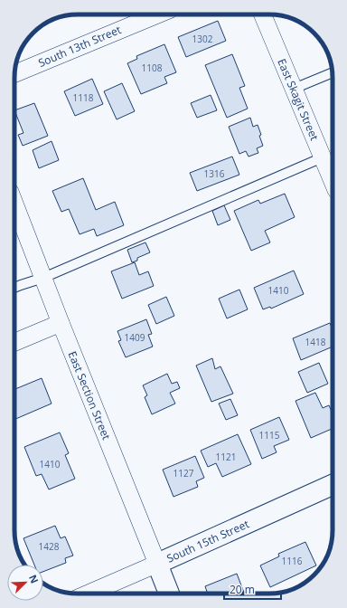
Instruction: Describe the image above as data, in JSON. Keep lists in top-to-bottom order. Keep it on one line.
{"streets":{"street":["South 13th Street","East Skagit Street","East Section Street","South 15th Street"]},"crossings":[["East Section Street","South 15th Street"]],"house_numbers":["1302","1108","1118","1316","1410","1409","1418","1115","1121","1410","1127","1428","1116"],"scale_bar":"20 m","north":"top right"}
